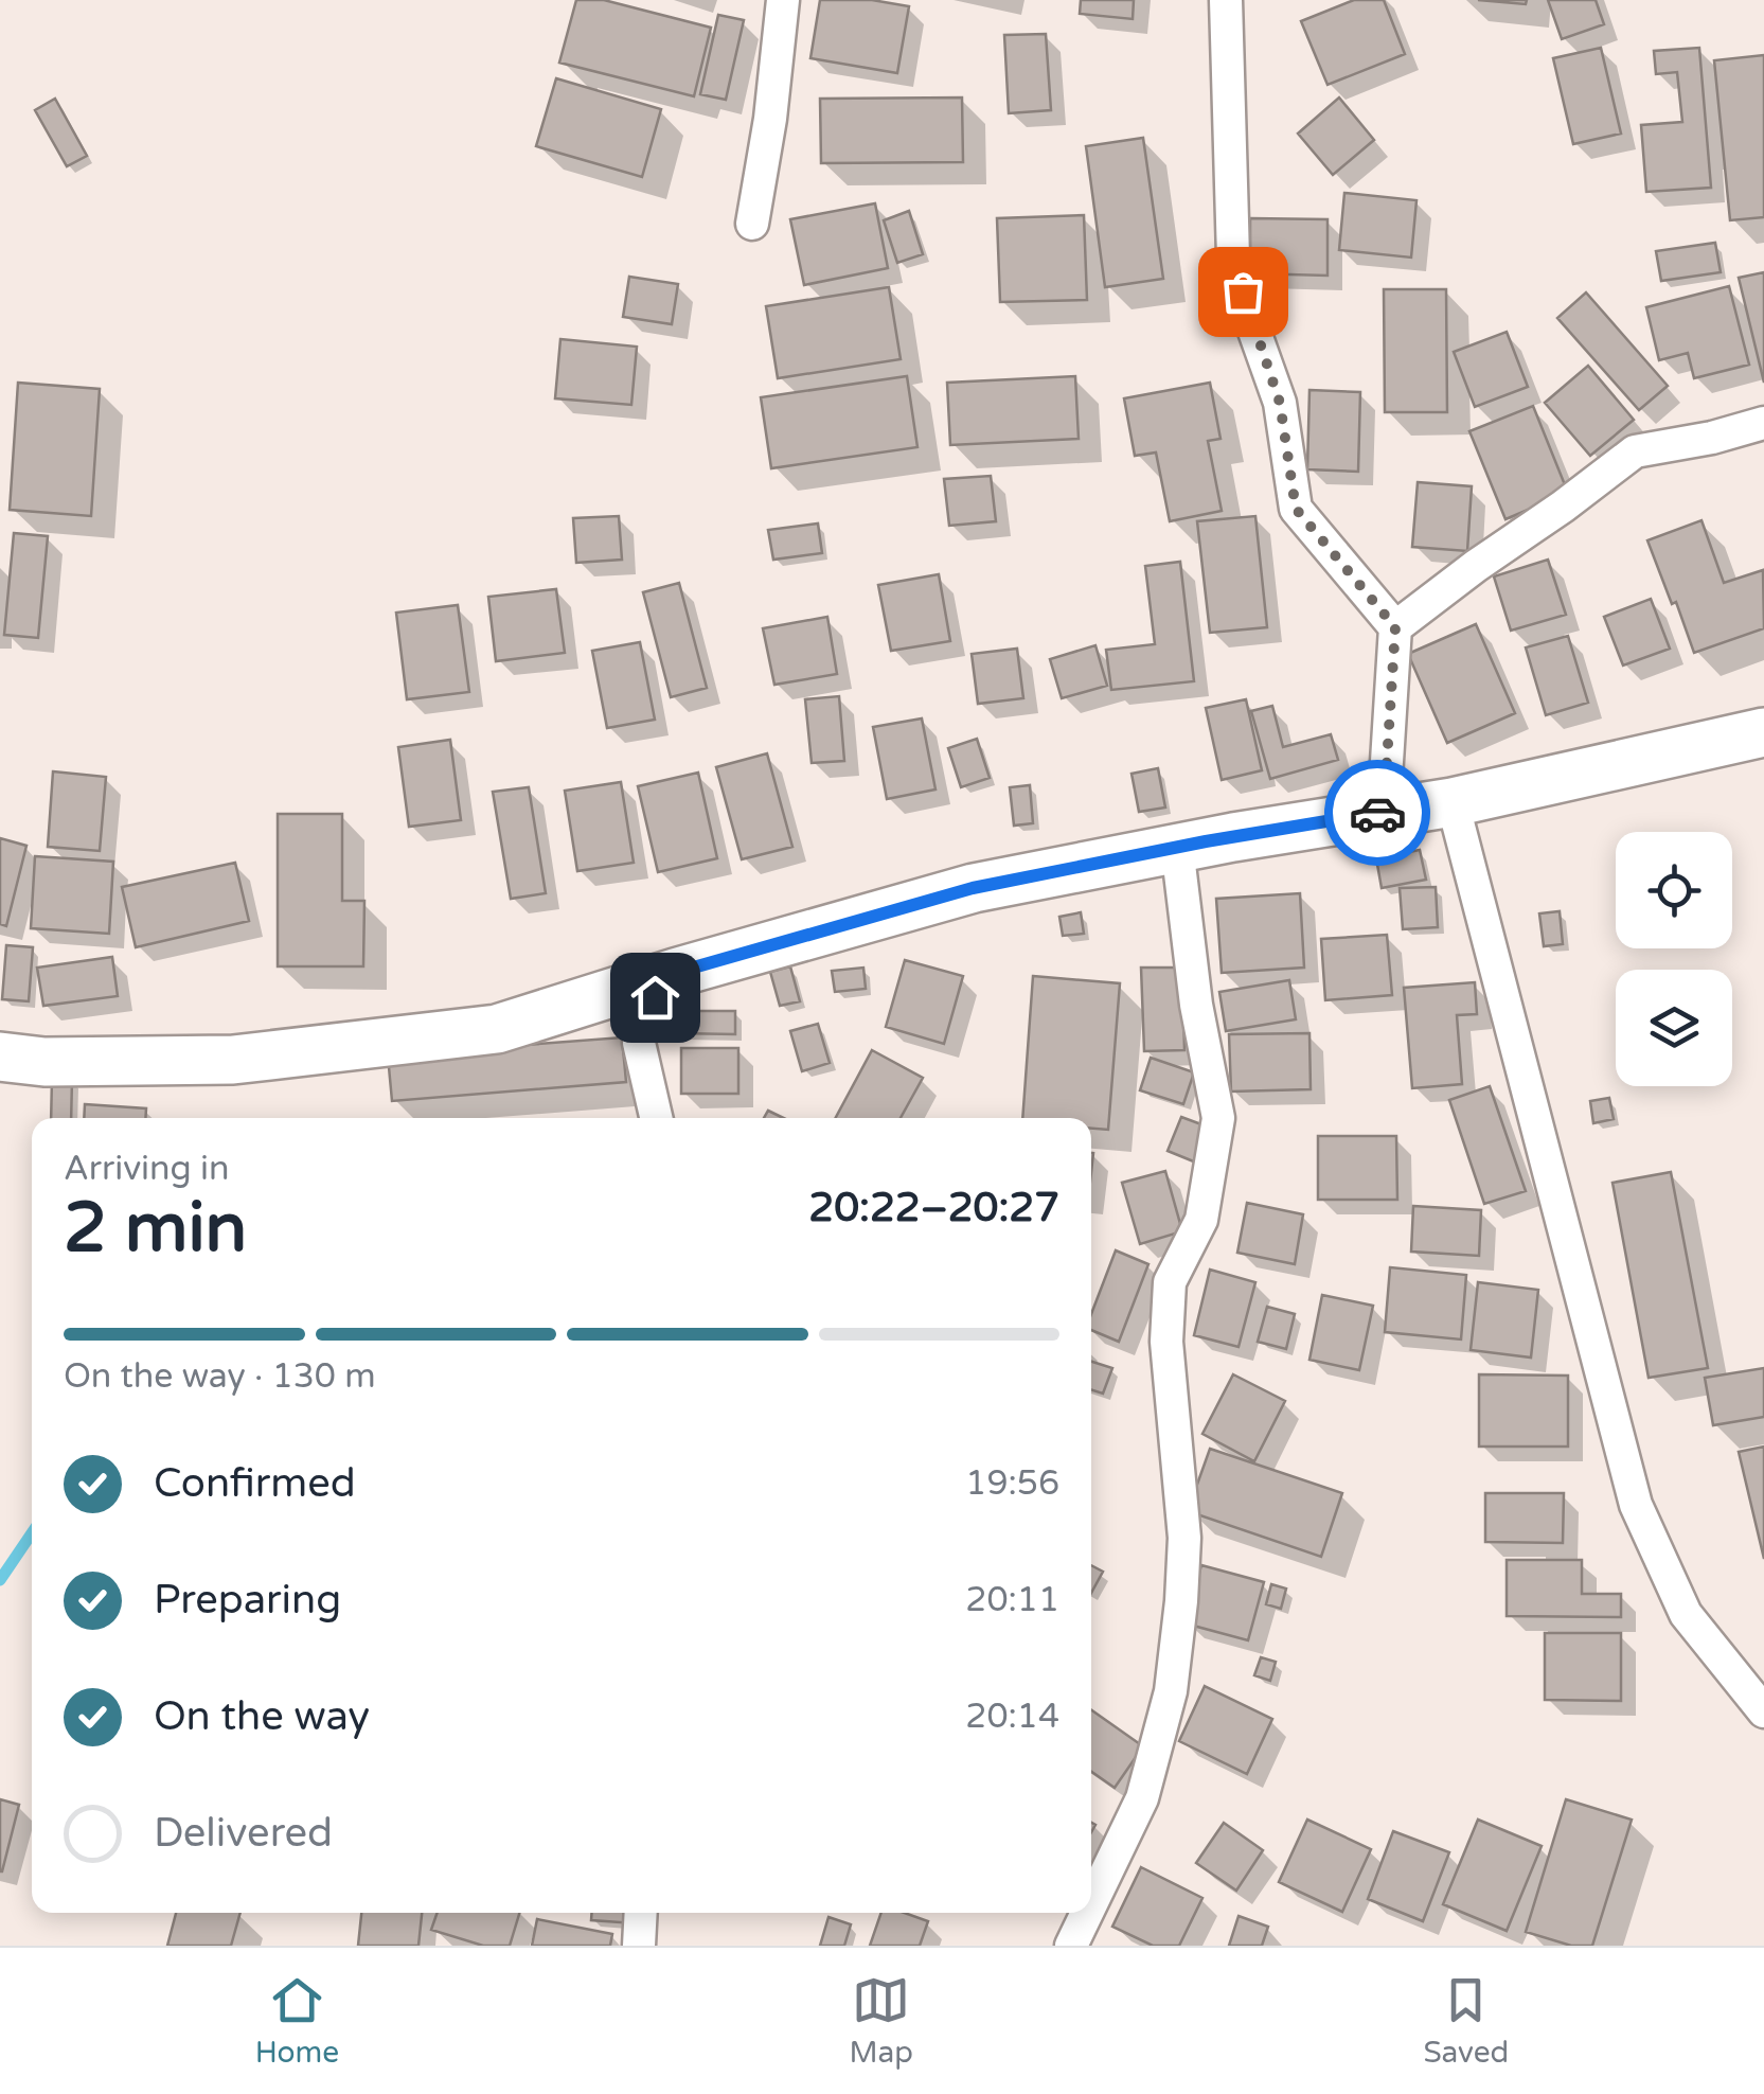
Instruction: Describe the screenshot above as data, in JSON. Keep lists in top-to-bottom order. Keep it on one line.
{"page":{"heading":["2 min","Arriving in","20:22–20:27"],"bar":"On the way · 130 m","list":[["Confirmed","19:56"],["Preparing","20:11"],["On the way","20:14"],"Delivered"],"tabs":["Home","Map","Saved"]}}
